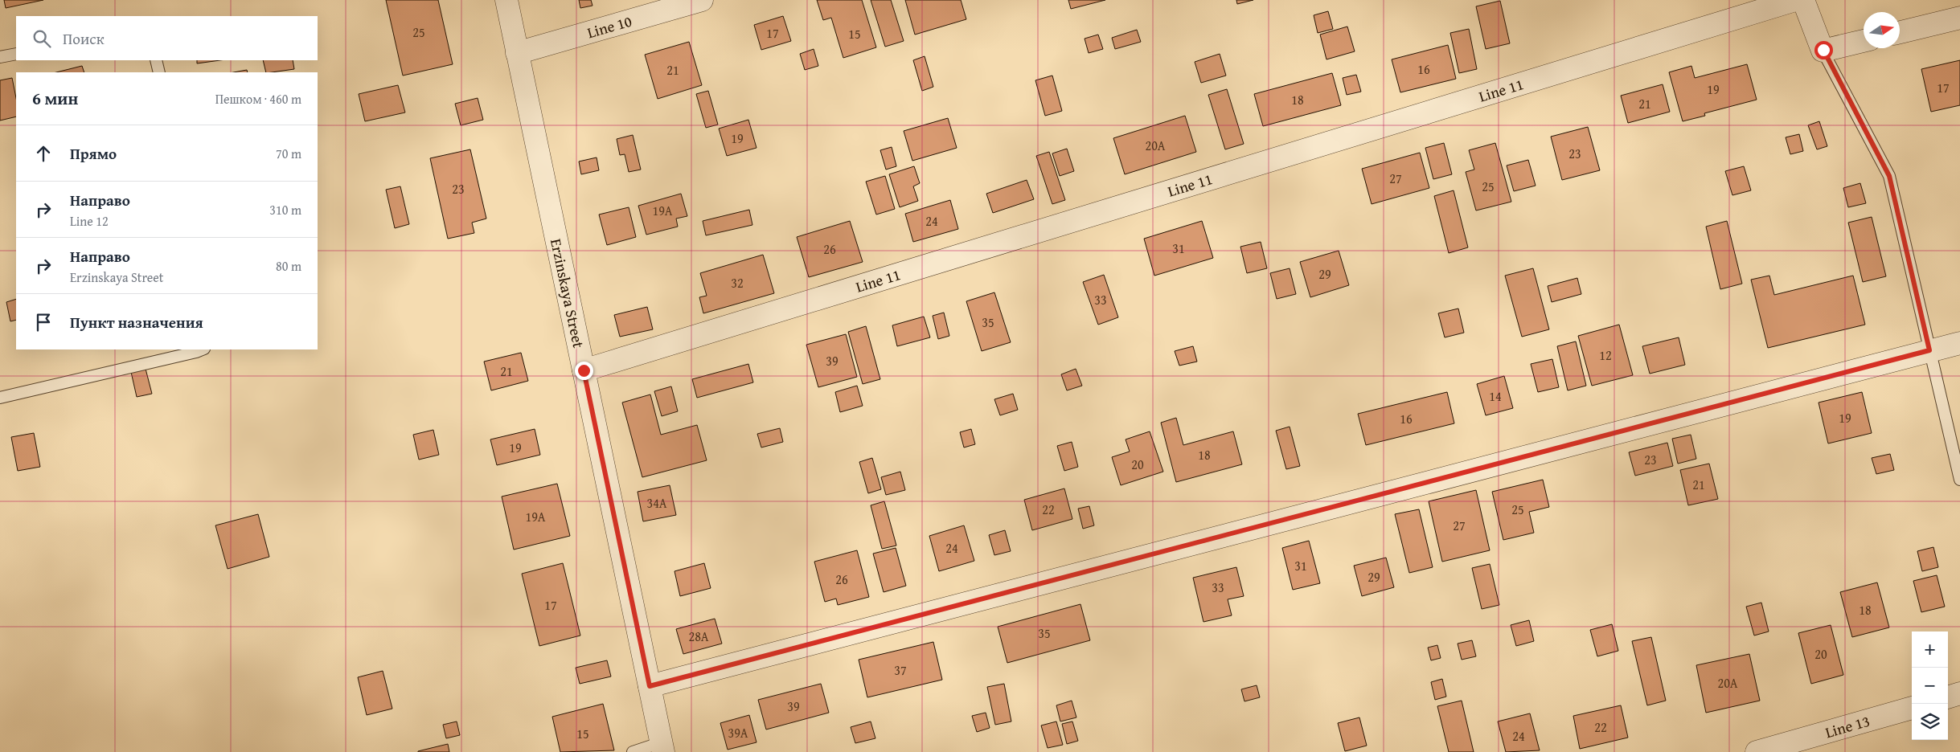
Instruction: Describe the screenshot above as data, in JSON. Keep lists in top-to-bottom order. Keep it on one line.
{"streets":{"street":["Line 10","Line 11","Erzinskaya Street","Line 13"]},"crossings":[["Line 10","Erzinskaya Street"],["Line 11","Erzinskaya Street"]],"house_numbers":["25","17","15","16","21","17","19","18","21","19","20А","23","27","25","23","19А","24","31","26","29","32","33","35","12","39","21","14","19","16","19","18","23","20","21","34А","22","25","19А","27","24","31","29","26","33","17","18","35","28А","20","37","20А","39","22","39А","15","24"],"north":"right","page":{"search":"Поиск","heading":["6 мин","Пешком · 460 m"],"list":[["Прямо","70 m"],["Направо","Line 12","310 m"],["Направо","Erzinskaya Street","80 m"],"Пункт назначения"],"map_buttons":["+","−"]}}
